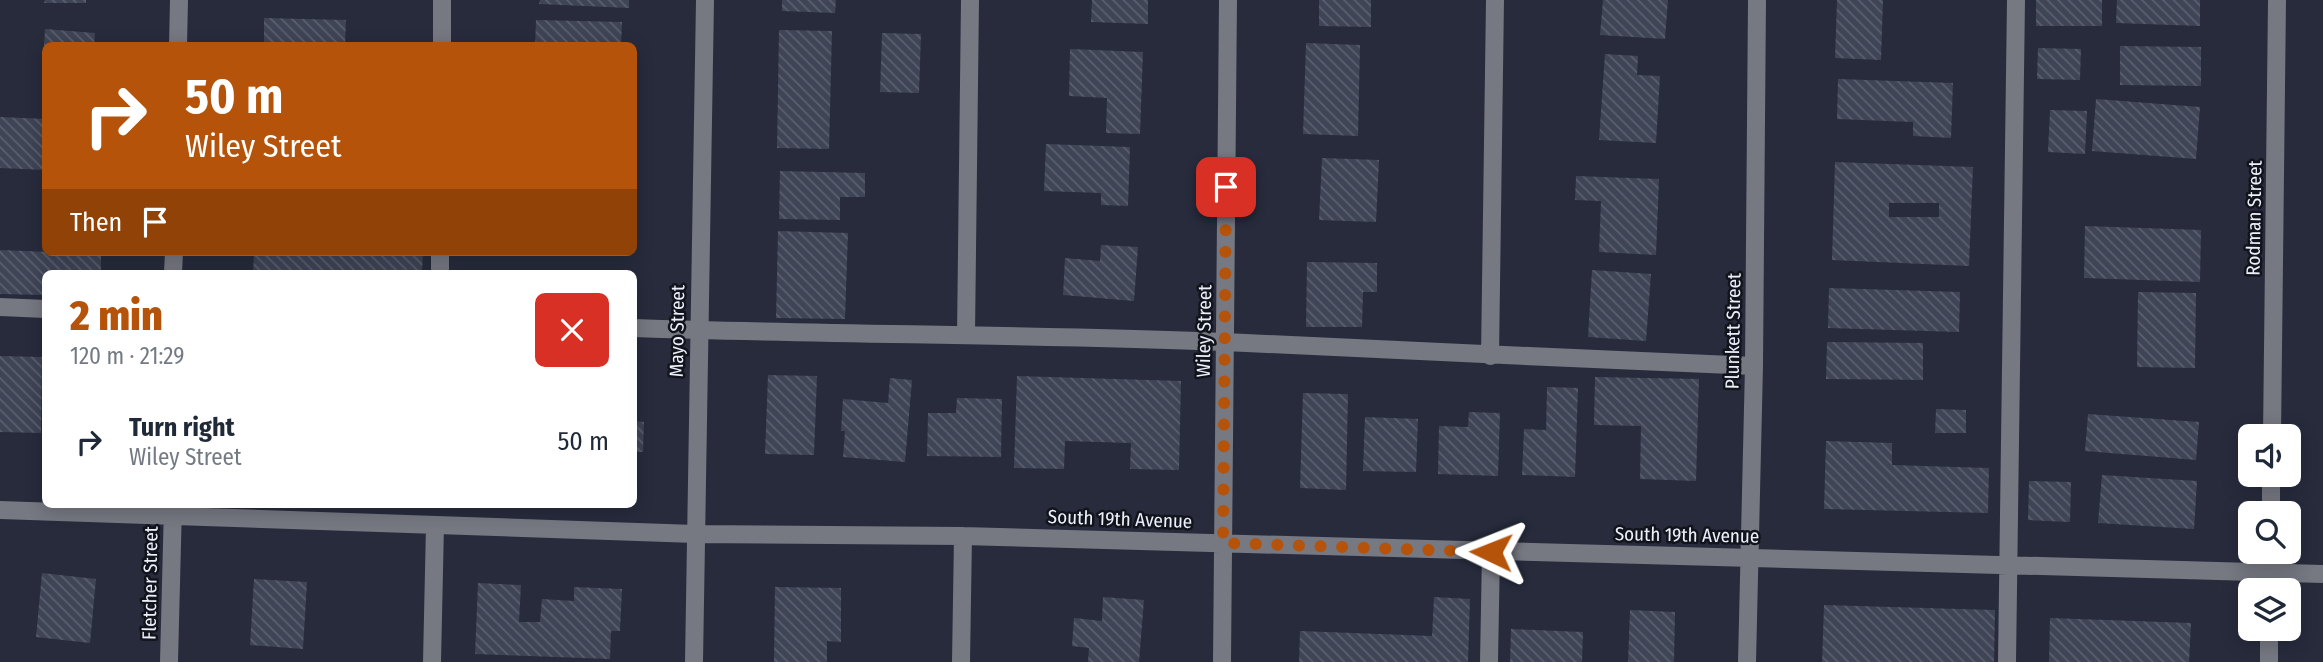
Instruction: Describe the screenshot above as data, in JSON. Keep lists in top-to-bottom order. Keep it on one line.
{"streets":{"street":["Rodman Street","Mayo Street","Wiley Street","Plunkett Street","South 19th Avenue","Fletcher Street"]},"crossings":[["Mayo Street","South 19th Avenue"],["Wiley Street","South 19th Avenue"],["Plunkett Street","South 19th Avenue"],["South 19th Avenue","Fletcher Street"]],"page":{"turn":["50 m","Wiley Street"],"then":"Then","heading":["2 min","120 m · 21:29"],"list":[{"name":"Turn right","note":"Wiley Street","value":"50 m"}]}}
